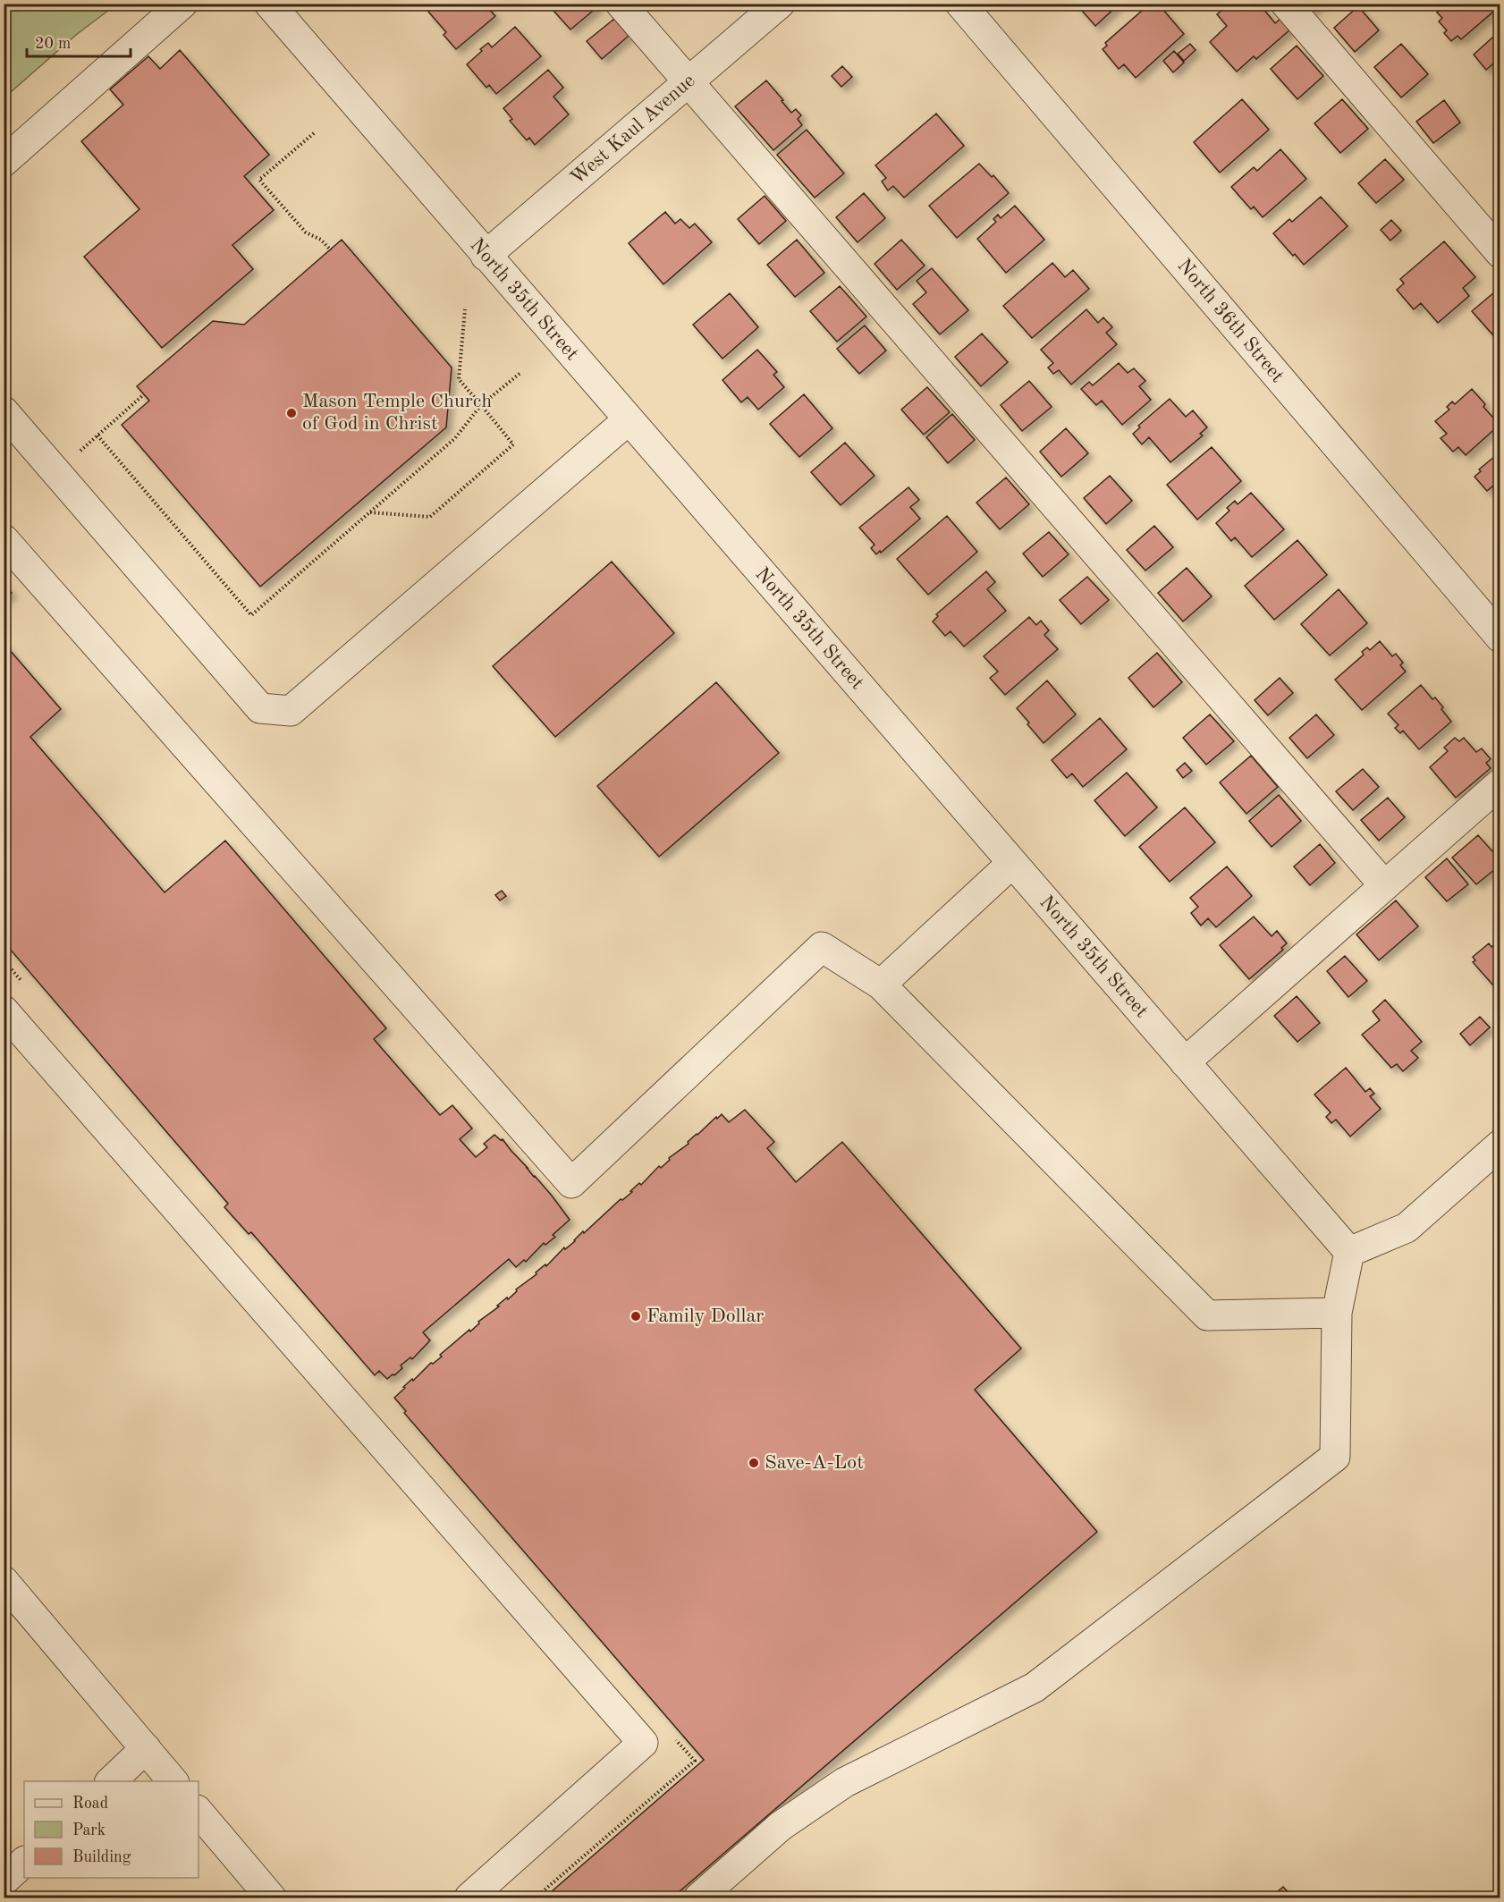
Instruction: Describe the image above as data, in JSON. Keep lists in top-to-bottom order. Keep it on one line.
{"streets":{"street":["West Kaul Avenue","North 35th Street","North 36th Street"]},"crossings":[["West Kaul Avenue","North 35th Street"]],"places":["Mason Temple Church of God in Christ","Family Dollar","Save-A-Lot"],"legend":["Road","Park","Building"],"scale_bar":"20 m"}
